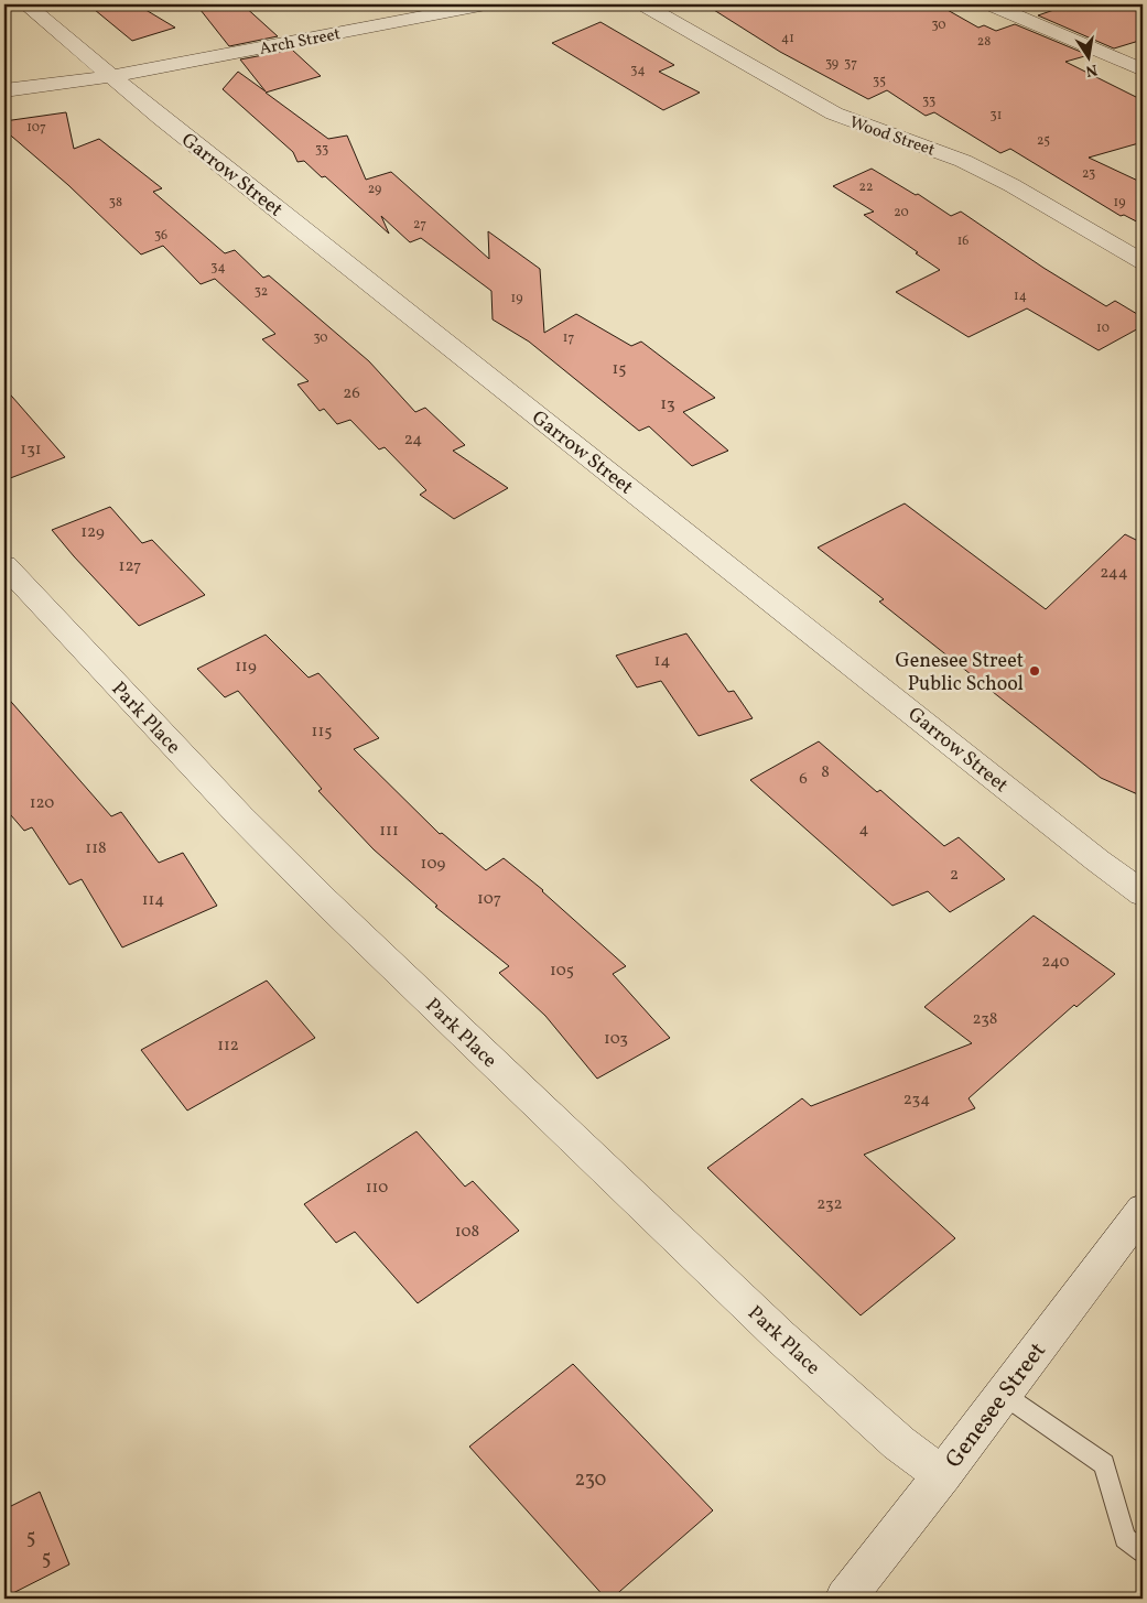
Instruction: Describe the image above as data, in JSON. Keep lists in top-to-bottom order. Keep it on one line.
{"streets":{"street":["Arch Street","Wood Street","Garrow Street","Park Place","Genesee Street"]},"crossings":[["Arch Street","Garrow Street"],["Park Place","Genesee Street"]],"places":["Genesee Street Public School"],"house_numbers":["30","41","28","39","37","34","35","33","31","107","25","33","23","22","29","38","19","20","27","36","16","34","32","14","19","10","30","17","15","26","13","24","131","129","127","244","14","119","115","8","6","120","4","111","118","109","2","107","114","240","105","238","103","112","234","110","232","108","230","5","5"],"north":"bottom"}
